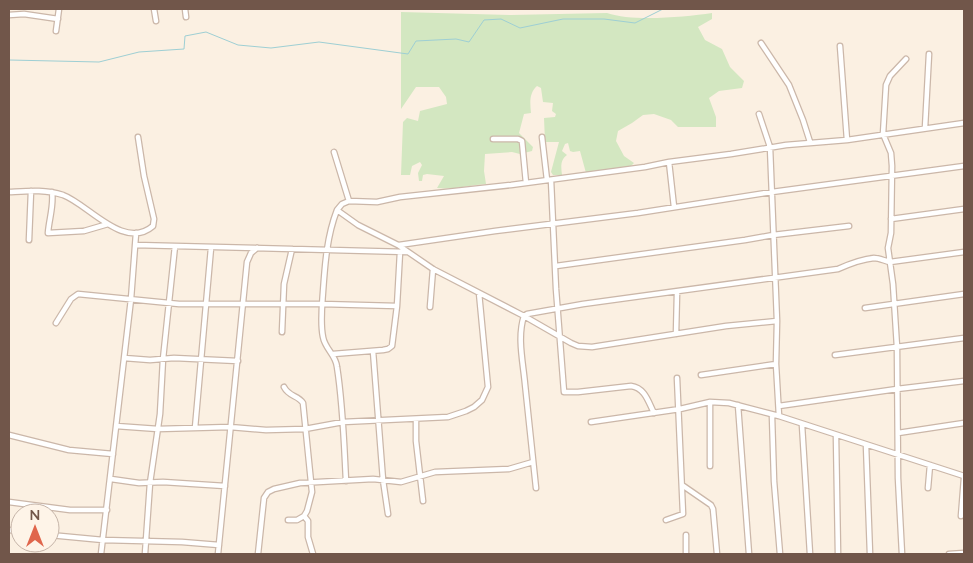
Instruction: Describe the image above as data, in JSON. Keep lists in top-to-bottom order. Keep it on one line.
{"north":"top"}
